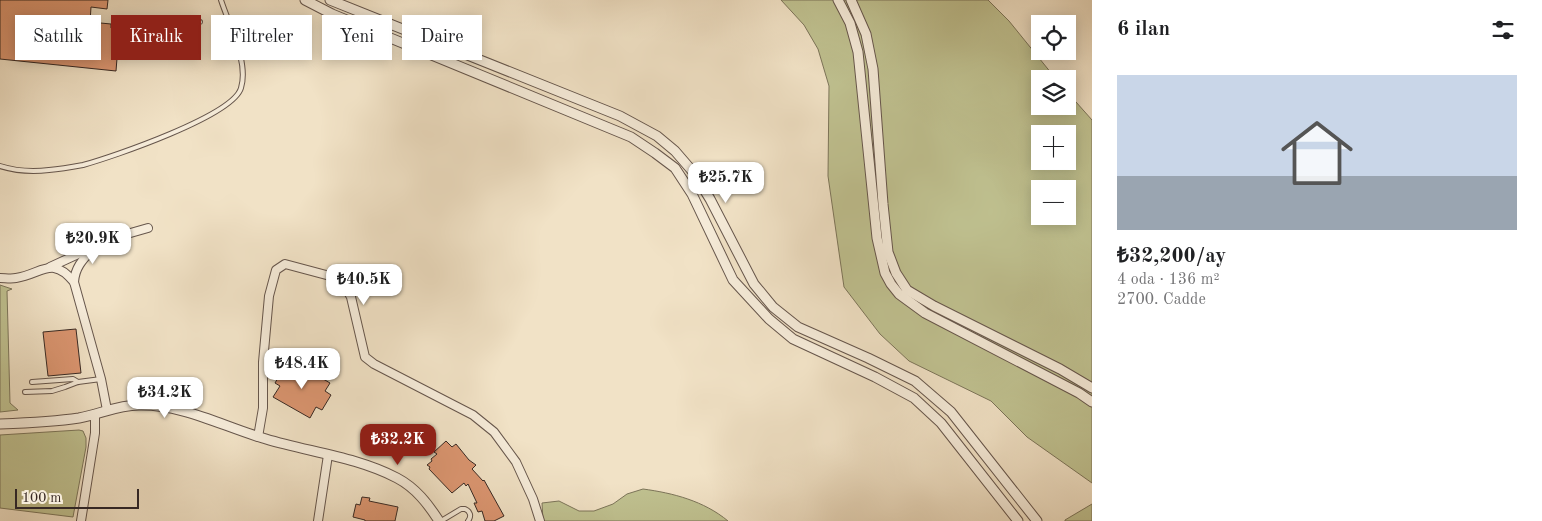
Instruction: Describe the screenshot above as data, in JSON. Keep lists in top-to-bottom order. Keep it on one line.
{"scale_bar":"100 m","page":{"heading":"6 ilan","map_buttons":["+","−"],"chip":["Satılık","Kiralık","Filtreler","Yeni","Daire"],"list":[{"name":"₺32,200/ay","note":"4 oda · 136 m² · 2700. Cadde"}],"price":["₺25.7K","₺20.9K","₺40.5K","₺48.4K","₺34.2K","₺32.2K"],"scale":"100 m"}}
